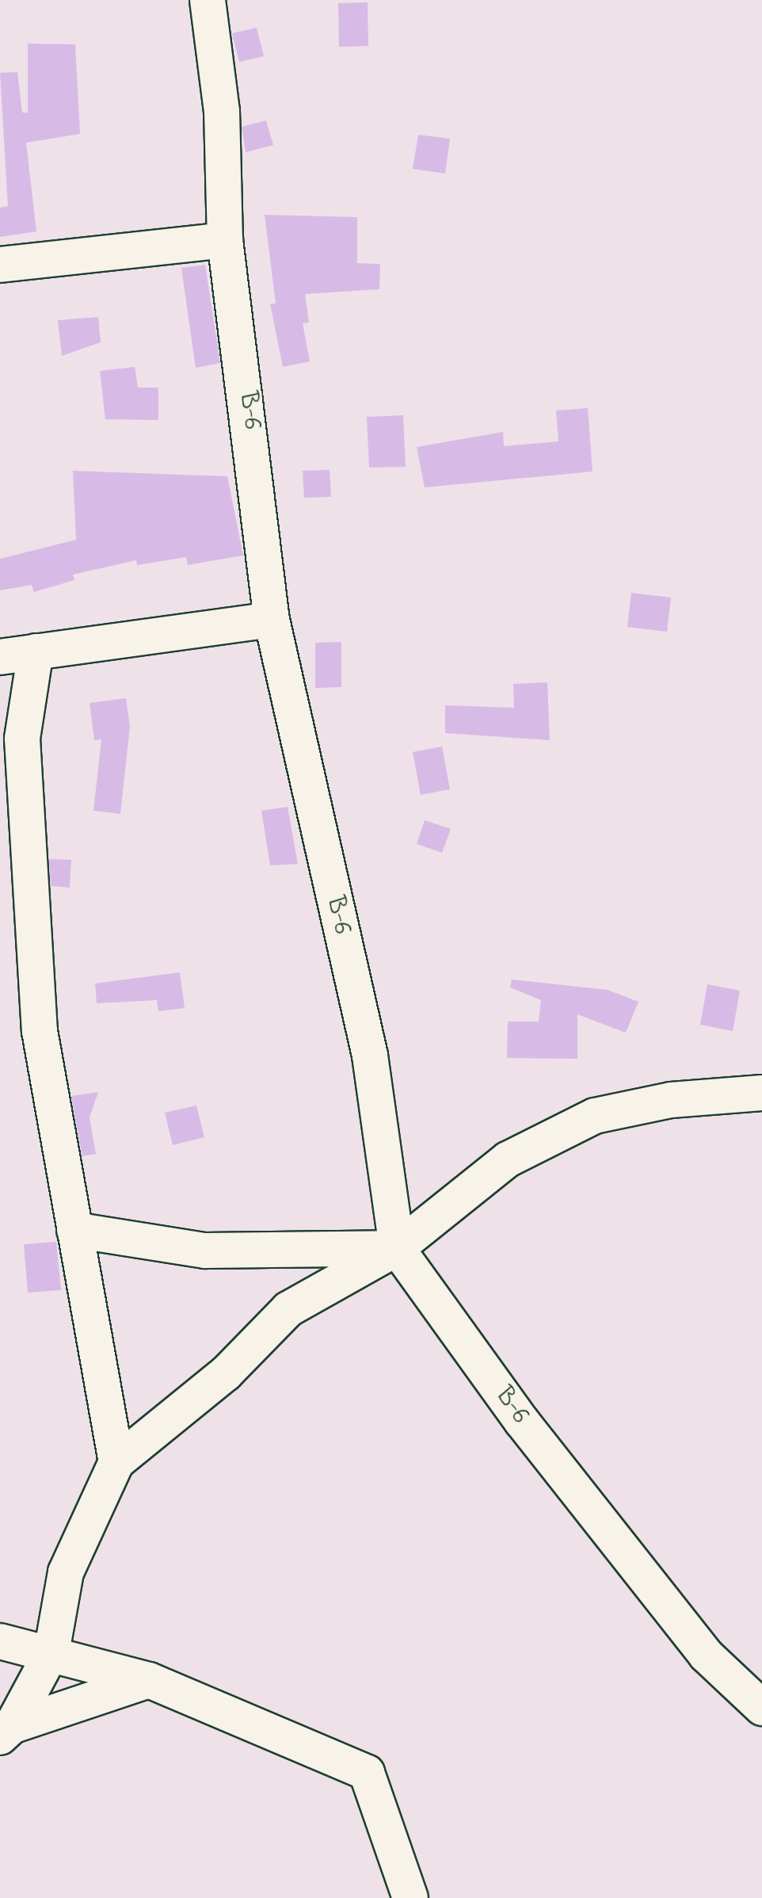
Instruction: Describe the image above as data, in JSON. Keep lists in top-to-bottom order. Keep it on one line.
{"streets":{"street":["B-6"]}}
